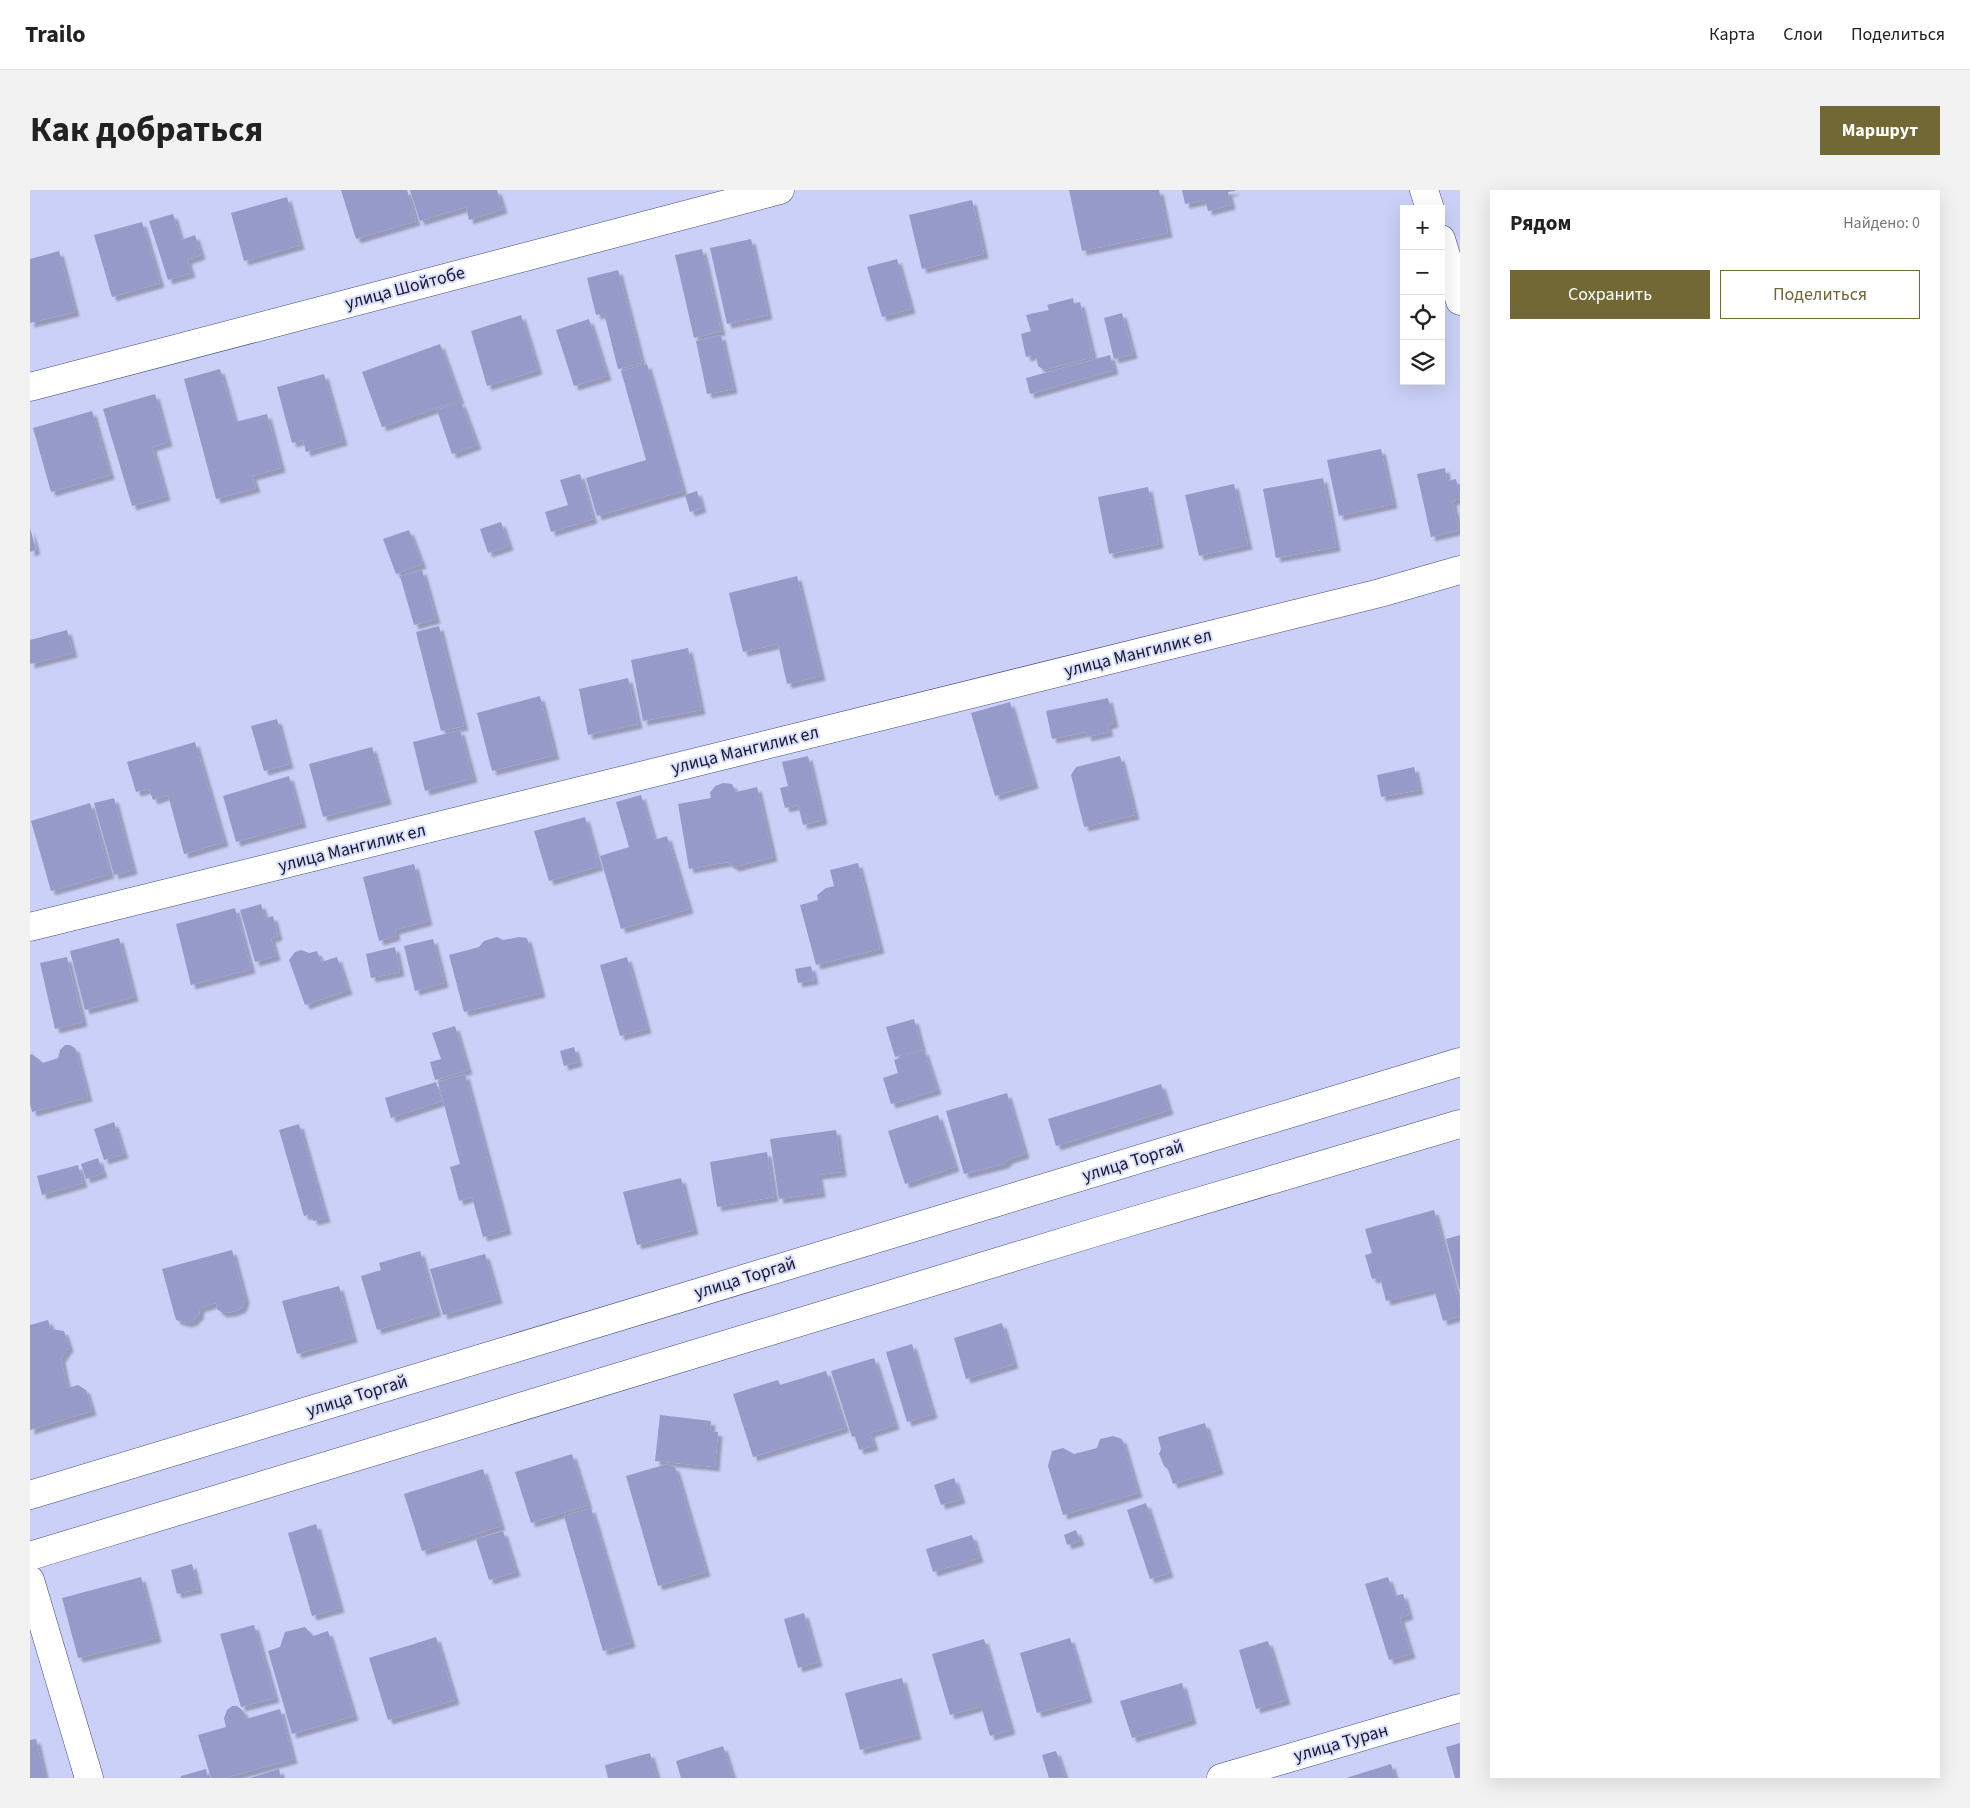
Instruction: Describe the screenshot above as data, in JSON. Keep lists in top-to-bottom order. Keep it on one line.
{"streets":{"street":["улица Шойтобе","улица Мангилик ел","улица Торгай","улица Туран"]},"page":{"header":"Trailo","nav":["Карта","Слои","Поделиться"],"title":"Как добраться","buttons":["Маршрут",["Сохранить","Поделиться"]],"heading":["Рядом","Найдено: 0"],"map_buttons":["+","−"]}}
